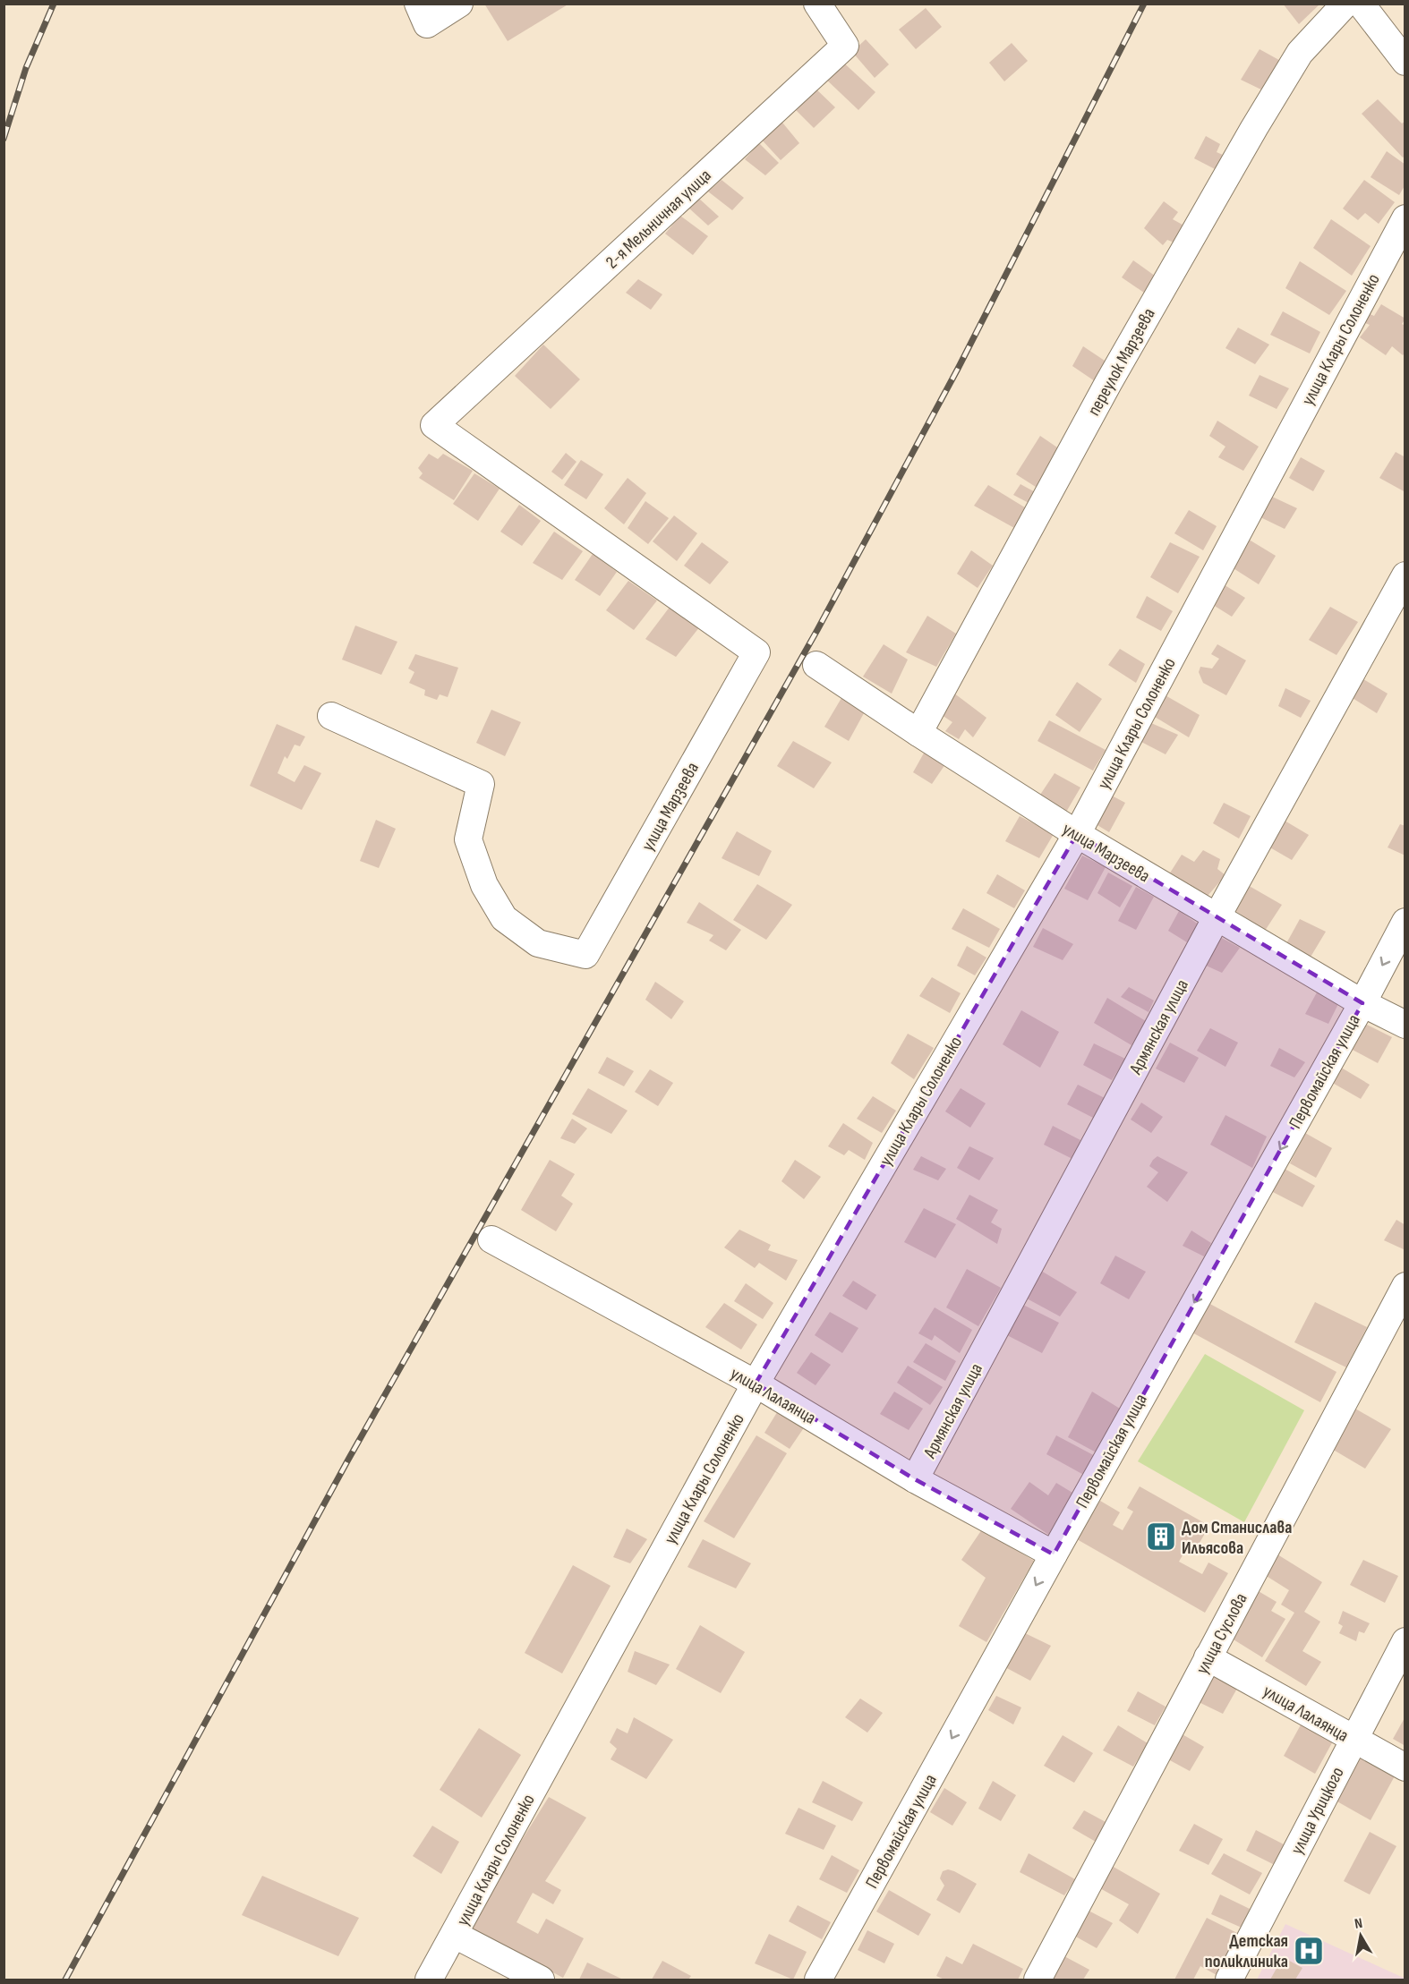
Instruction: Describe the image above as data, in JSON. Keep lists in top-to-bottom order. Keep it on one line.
{"streets":{"street":["2-я Мельничная улица","улица Клары Солоненко","переулок Марзеева","улица Марзеева","Армянская улица","Первомайская улица","улица Лалаянца","улица Суслова","улица Урицкого"]},"crossings":[["2-я Мельничная улица","улица Марзеева"],["улица Клары Солоненко","улица Марзеева"],["улица Клары Солоненко","улица Лалаянца"],["переулок Марзеева","улица Марзеева"],["улица Марзеева","Армянская улица"],["улица Марзеева","Первомайская улица"],["Армянская улица","улица Лалаянца"],["Первомайская улица","улица Лалаянца"],["улица Лалаянца","улица Суслова"],["улица Лалаянца","улица Урицкого"]],"one_way":["Первомайская улица"],"places":{"building":["Дом Станислава Ильясова"],"hospital":["Детская поликлиника"]},"north":"top"}
